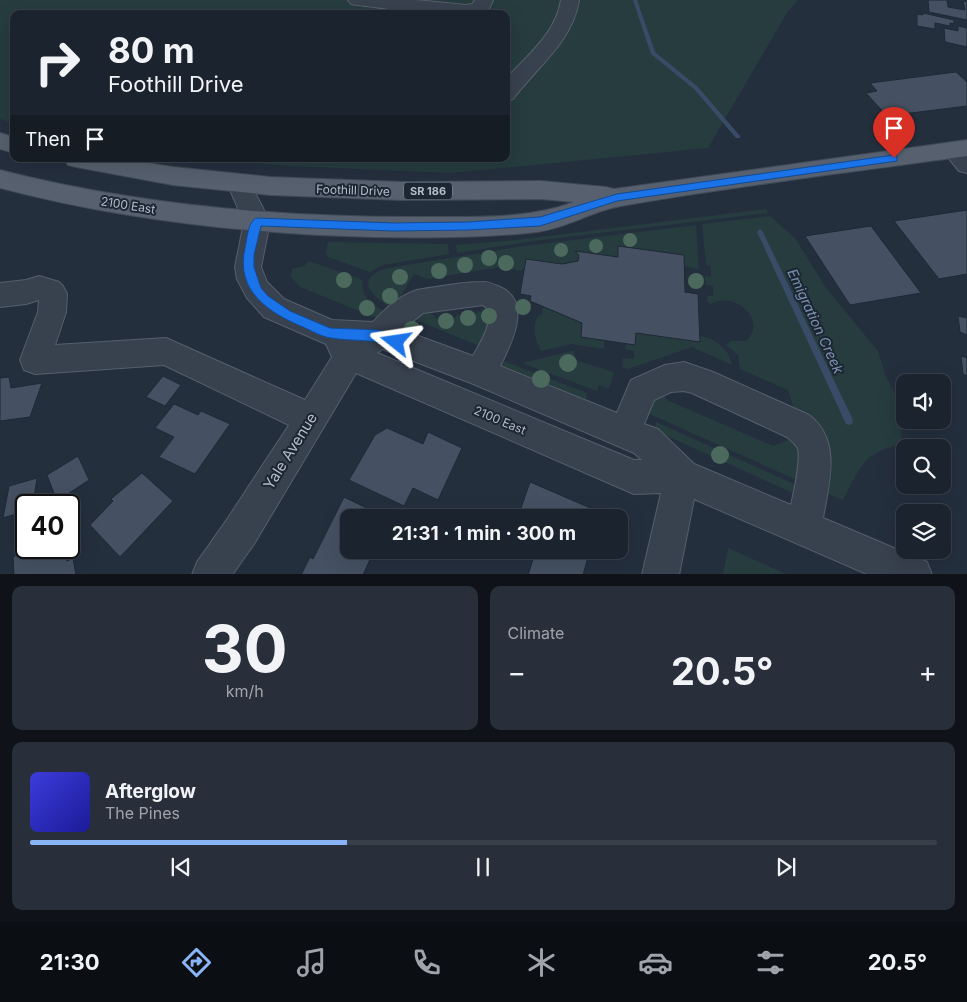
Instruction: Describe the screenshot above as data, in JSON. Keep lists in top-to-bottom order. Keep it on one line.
{"streets":{"main road":["Foothill Drive","SR 186","2100 East"],"street":["Yale Avenue"]},"crossings":[["Foothill Drive","SR 186"],["Foothill Drive","2100 East"],["2100 East","Yale Avenue"]],"water":["Emigration Creek"],"page":{"turn":["80 m","Foothill Drive"],"then":"Then","limit":"40","trip":"21:31 · 1 min · 300 m","tile":[["30","km/h"],"Climate"],"heat":["−","20.5°","+"],"song":["Afterglow","The Pines"],"tabs":["21:30","20.5°"]}}
